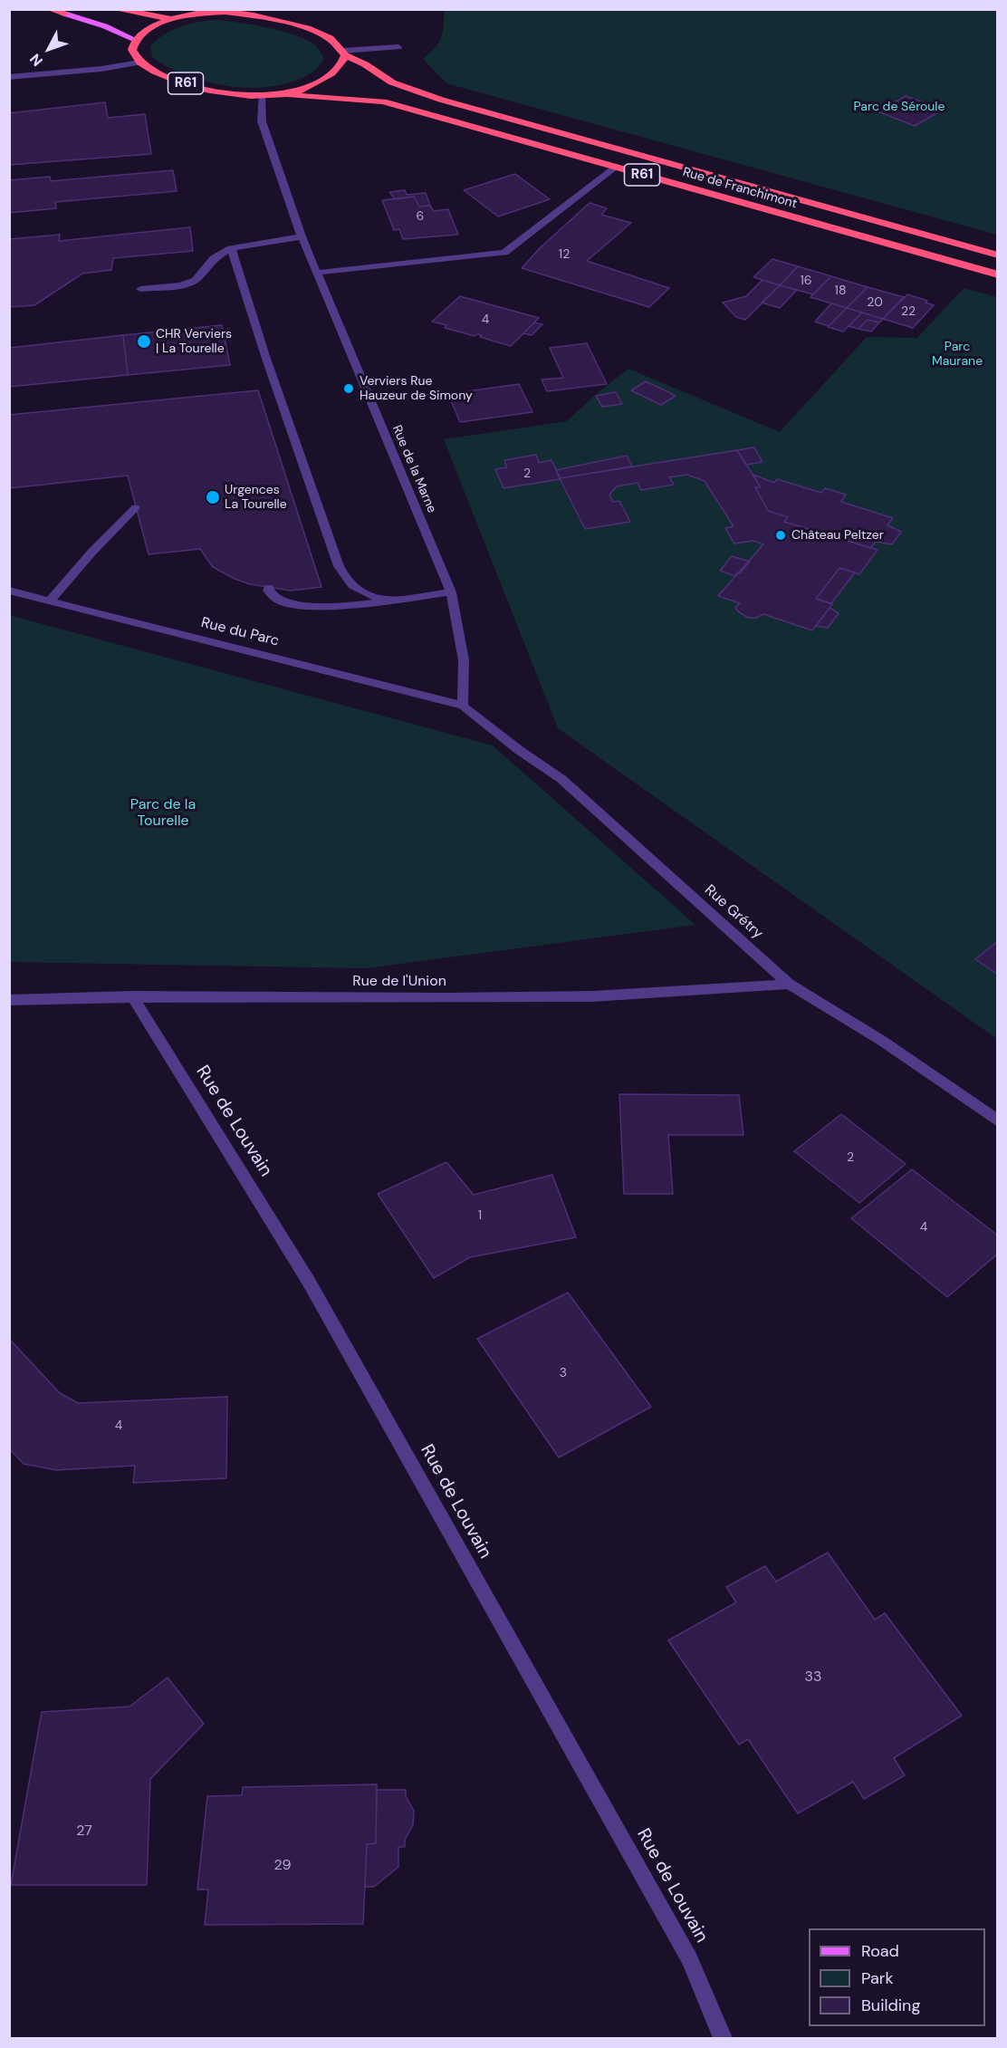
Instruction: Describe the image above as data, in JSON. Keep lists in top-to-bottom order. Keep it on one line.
{"streets":{"highway":["R61","Rue de Franchimont"],"street":["Rue de la Marne","Rue du Parc","Rue Grétry","Rue de l'Union","Rue de Louvain"]},"crossings":[["R61","Rue de Franchimont"],["R61","Rue de la Marne"],["Rue de la Marne","Rue du Parc"],["Rue de la Marne","Rue Grétry"],["Rue du Parc","Rue Grétry"],["Rue Grétry","Rue de l'Union"],["Rue de l'Union","Rue de Louvain"]],"parks":["Parc de Séroule","Parc Maurane","Parc de la Tourelle"],"places":["CHR Verviers | La Tourelle","Verviers Rue Hauzeur de Simony","Urgences La Tourelle","Château Peltzer"],"house_numbers":["6","12","16","18","20","22","4","2","2","1","4","3","4","33","27","29"],"legend":["Road","Park","Building"],"north":"bottom left"}
